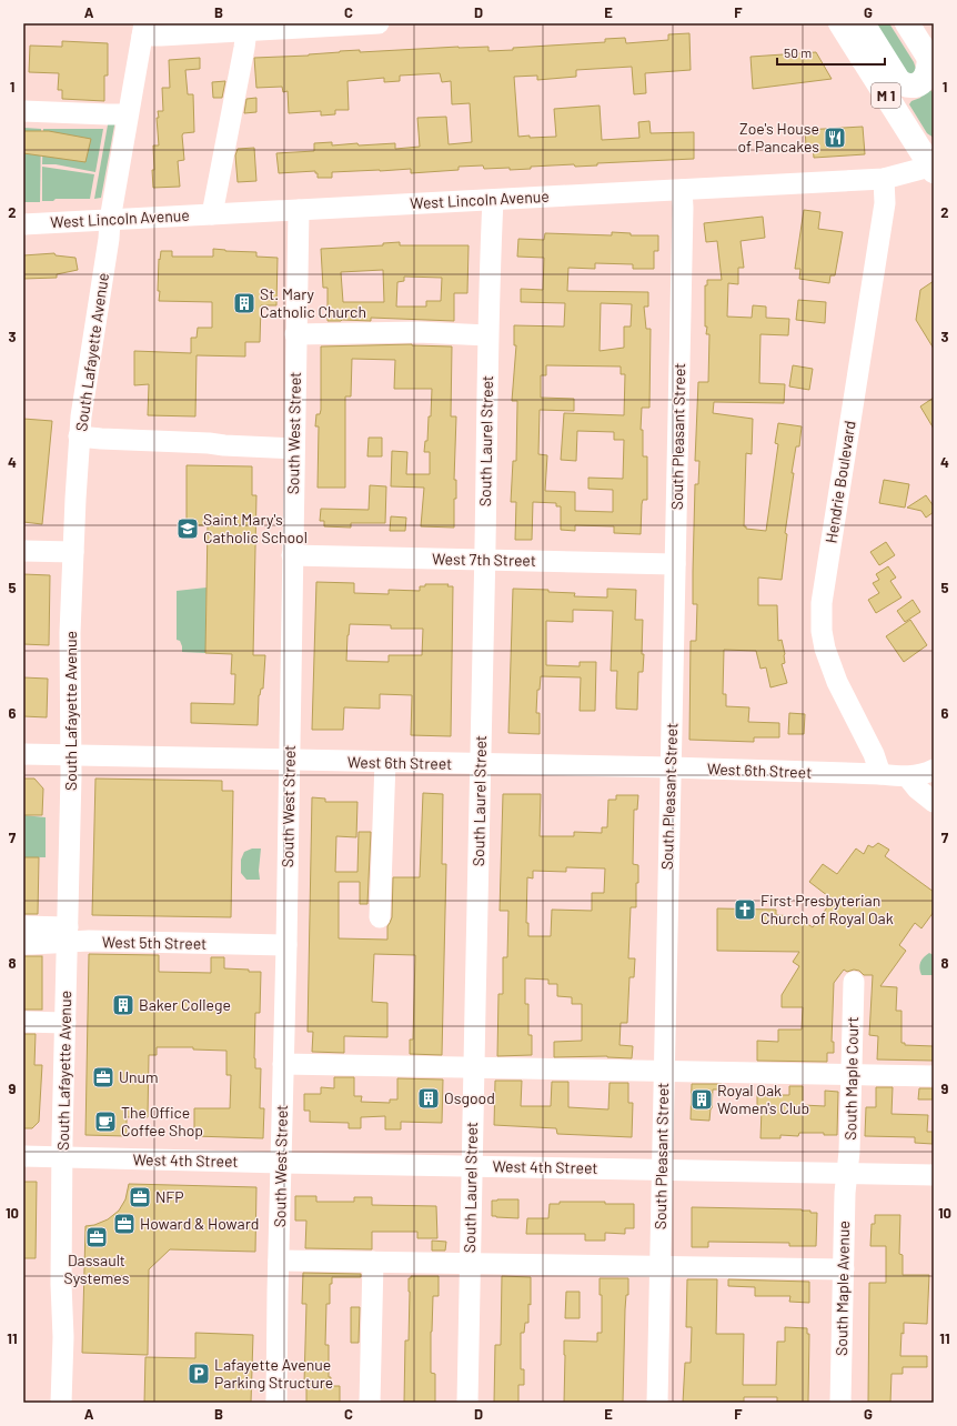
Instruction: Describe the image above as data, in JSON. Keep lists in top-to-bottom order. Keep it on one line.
{"streets":{"main road":["M 1"],"street":["West Lincoln Avenue","South Lafayette Avenue","South West Street","South Pleasant Street","South Laurel Street","Hendrie Boulevard","West 7th Street","West 6th Street","West 5th Street","South Maple Court","West 4th Street","South Maple Avenue"]},"crossings":[["M 1","West Lincoln Avenue"],["West Lincoln Avenue","South Lafayette Avenue"],["West Lincoln Avenue","South West Street"],["West Lincoln Avenue","South Pleasant Street"],["West Lincoln Avenue","South Laurel Street"],["West Lincoln Avenue","Hendrie Boulevard"],["South Lafayette Avenue","West 6th Street"],["South Lafayette Avenue","West 5th Street"],["South Lafayette Avenue","West 4th Street"],["South West Street","West 7th Street"],["South West Street","West 6th Street"],["South West Street","West 5th Street"],["South West Street","West 4th Street"],["South Pleasant Street","West 7th Street"],["South Pleasant Street","West 6th Street"],["South Pleasant Street","West 4th Street"],["South Laurel Street","West 7th Street"],["South Laurel Street","West 6th Street"],["South Laurel Street","West 4th Street"],["Hendrie Boulevard","West 6th Street"],["South Maple Court","West 4th Street"],["South Maple Court","South Maple Avenue"],["West 4th Street","South Maple Avenue"]],"places":{"restaurant":["Zoe's House of Pancakes"],"building":["St. Mary Catholic Church","Baker College","Osgood","Royal Oak Women's Club"],"school or university":["Saint Mary's Catholic School"],"church":["First Presbyterian Church of Royal Oak"],"office":["Unum","NFP","Howard & Howard","Dassault Systemes"],"cafe":["The Office Coffee Shop"],"parking":["Lafayette Avenue Parking Structure"]},"scale_bar":"50 m","grid":{"columns":["A","B","C","D","E","F","G"],"rows":["1","2","3","4","5","6","7","8","9","10","11"]}}
